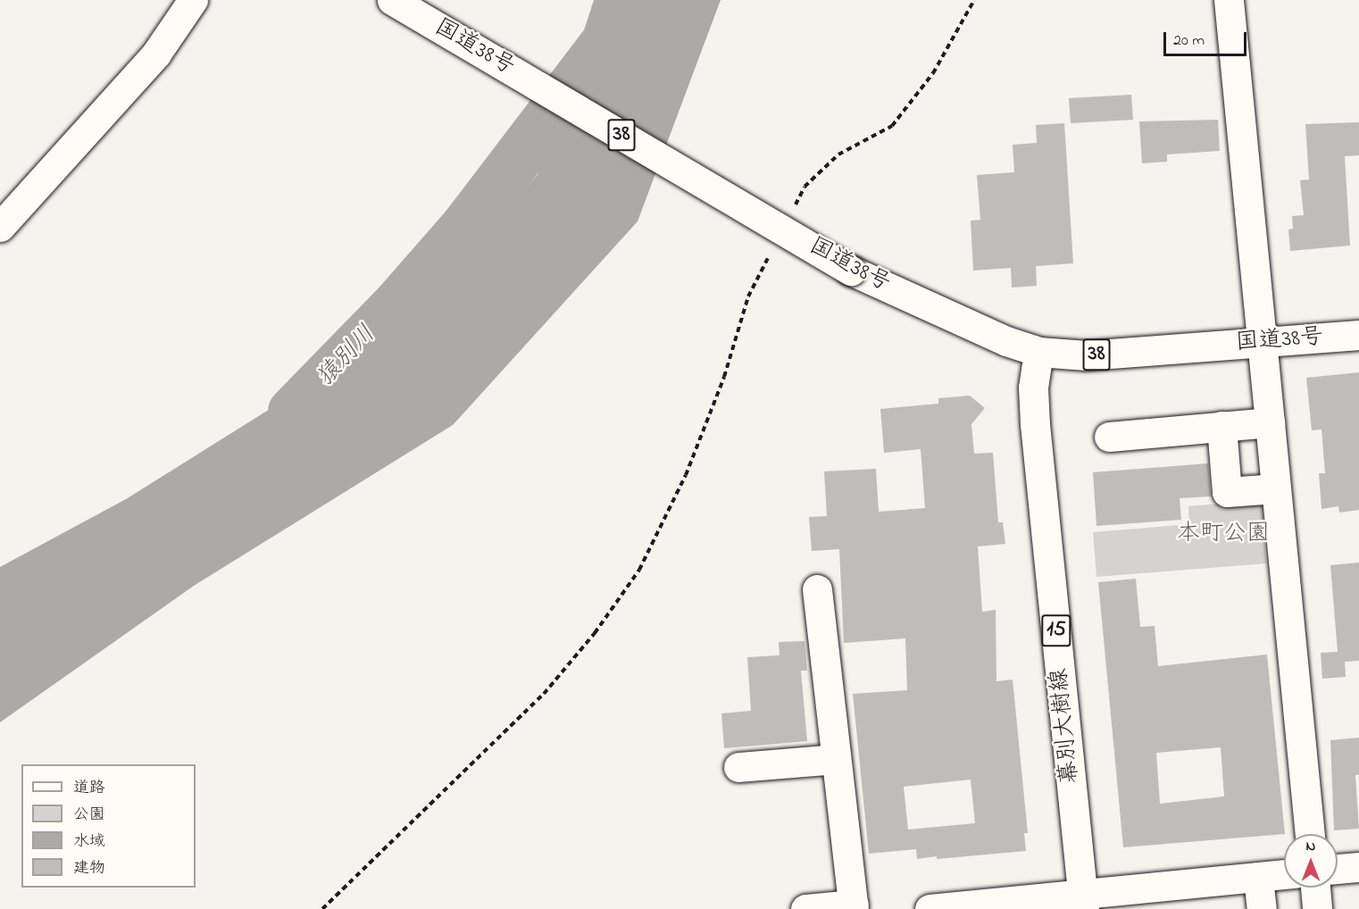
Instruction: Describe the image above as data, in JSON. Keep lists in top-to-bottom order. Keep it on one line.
{"streets":{"main road":["国道38号","38","15","幕別大樹線"]},"crossings":[["国道38号","幕別大樹線"]],"water":["猿別川"],"parks":["本町公園"],"legend":["道路","公園","水域","建物"],"scale_bar":"20 m","north":"top"}
